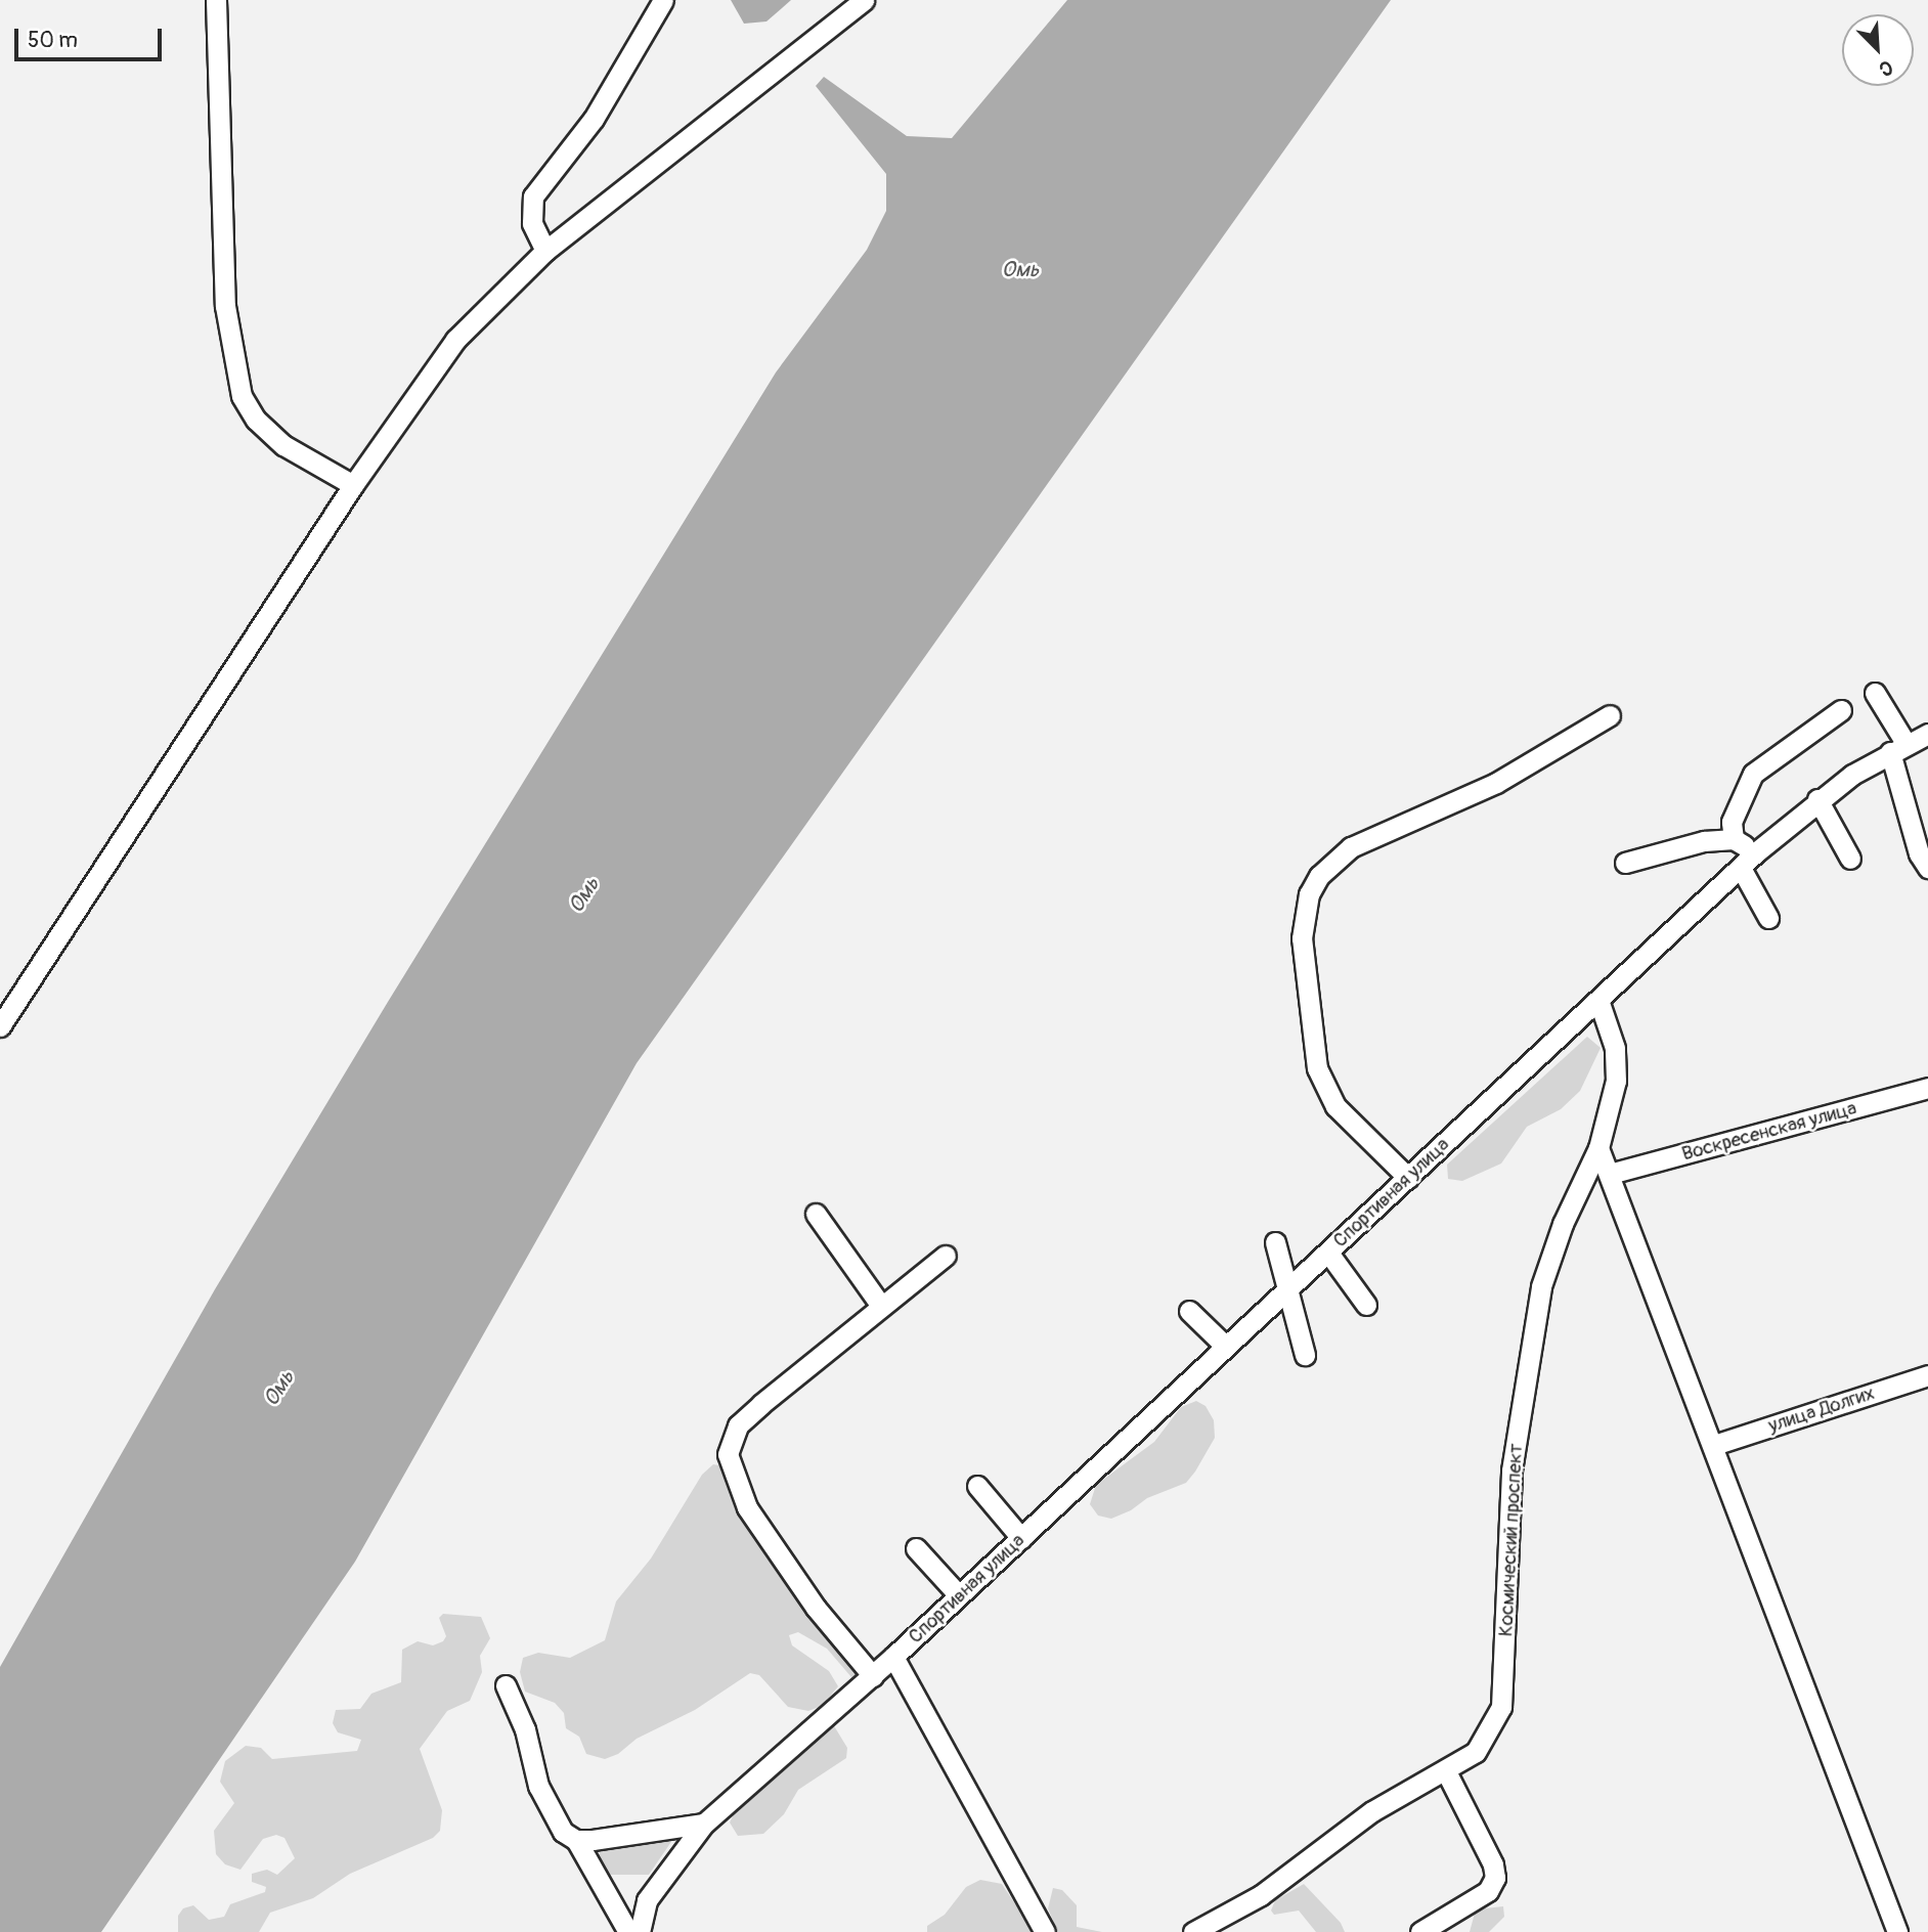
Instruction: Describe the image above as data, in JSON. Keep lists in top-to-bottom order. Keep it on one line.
{"streets":{"street":["Воскресенская улица","Спортивная улица","улица Долгих","Космический проспект"]},"crossings":[["Спортивная улица","Космический проспект"]],"water":["Омь"],"scale_bar":"50 m","north":"bottom right"}
